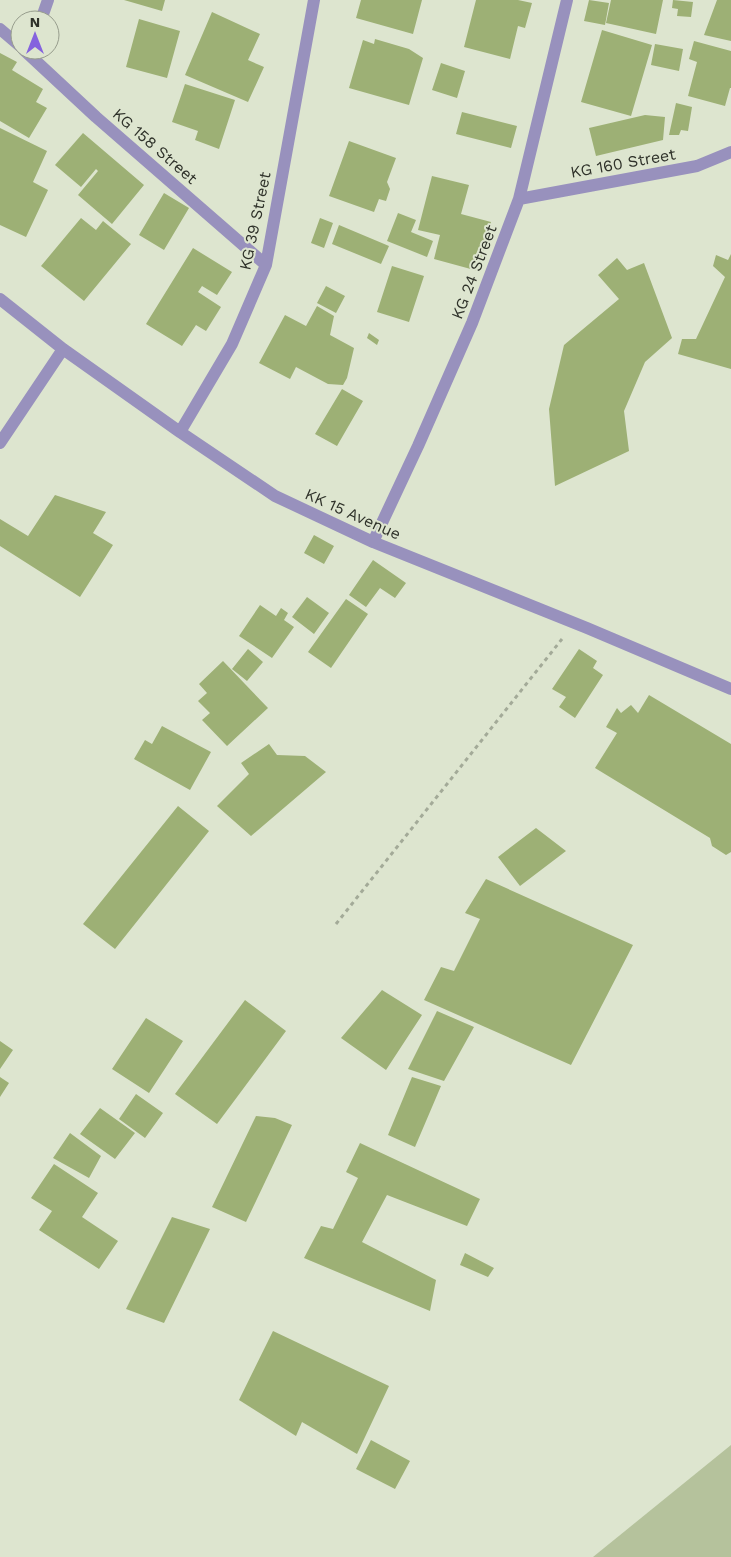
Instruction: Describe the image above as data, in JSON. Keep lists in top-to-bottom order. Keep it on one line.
{"streets":{"street":["KG 158 Street","KG 160 Street","KG 39 Street","KG 24 Street","KK 15 Avenue"]},"crossings":[["KG 158 Street","KG 39 Street"],["KG 160 Street","KG 24 Street"],["KG 39 Street","KK 15 Avenue"],["KG 24 Street","KK 15 Avenue"]],"north":"top"}
